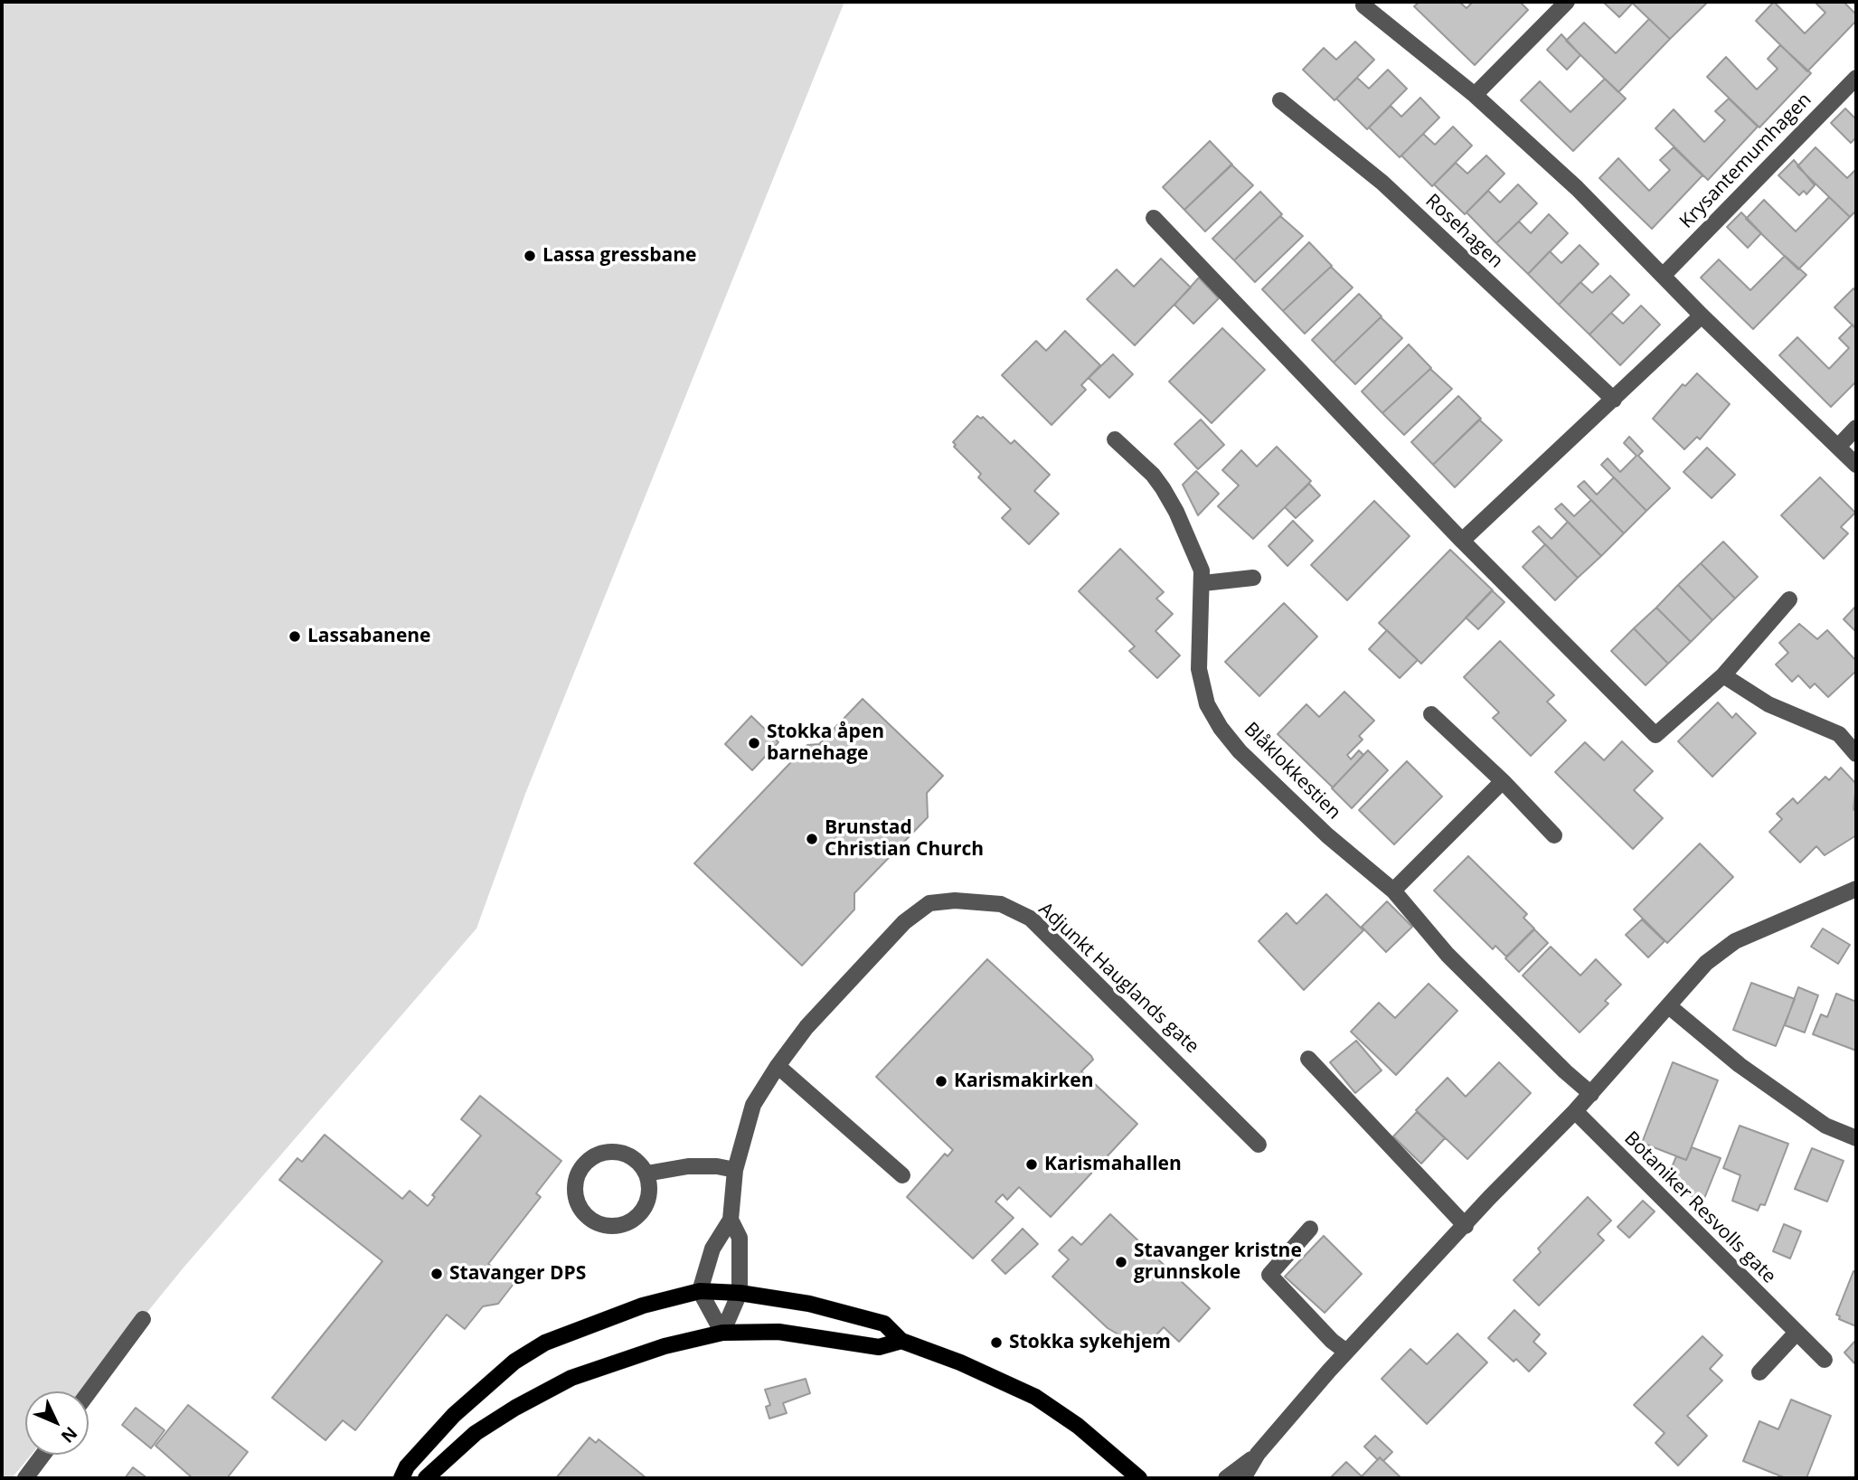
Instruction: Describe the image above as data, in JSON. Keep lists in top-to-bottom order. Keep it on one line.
{"streets":{"street":["Krysantemumhagen","Rosehagen","Blåklokkestien","Adjunkt Hauglands gate","Botaniker Resvolls gate"]},"places":["Lassa gressbane","Lassabanene","Stokka åpen barnehage","Brunstad Christian Church","Karismakirken","Karismahallen","Stavanger kristne grunnskole","Stavanger DPS","Stokka sykehjem"],"north":"bottom right"}
